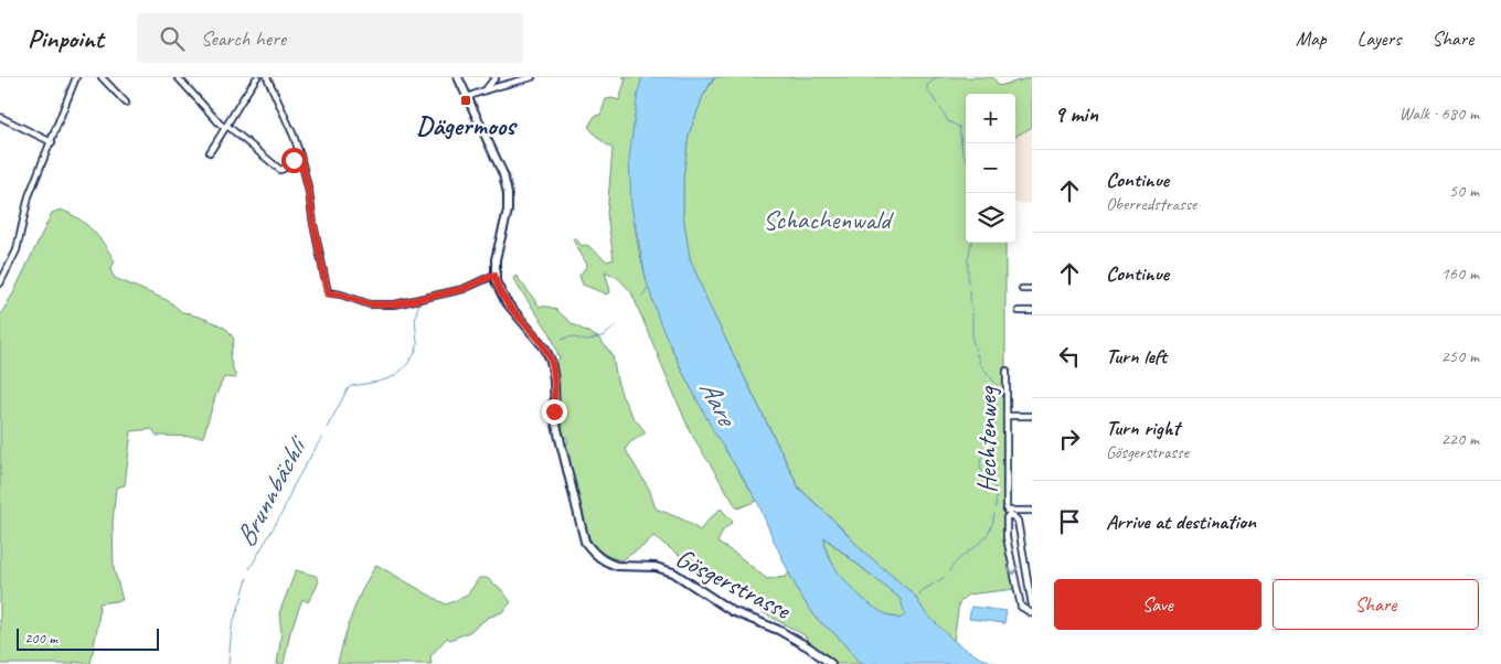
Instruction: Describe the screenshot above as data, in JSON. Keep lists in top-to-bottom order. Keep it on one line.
{"streets":{"main road":["Gösgerstrasse"],"street":["Hechtenweg"]},"water":["Aare","Brunnbächli"],"parks":["Schachenwald"],"places":{"transit":["Dägermoos"]},"scale_bar":"200 m","page":{"header":"Pinpoint","search":"Search here","nav":["Map","Layers","Share"],"heading":["9 min","Walk · 680 m"],"map_buttons":["+","−"],"list":[["Continue","Oberredstrasse","50 m"],["Continue","160 m"],["Turn left","250 m"],["Turn right","Gösgerstrasse","220 m"],"Arrive at destination"],"buttons":["Save","Share"],"scale":"200 m"}}
